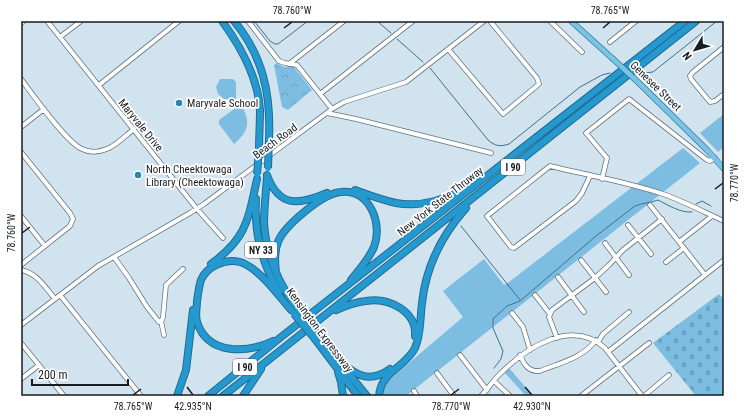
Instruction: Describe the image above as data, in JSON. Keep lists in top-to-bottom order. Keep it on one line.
{"streets":{"highway":["I 90","New York State Thruway","NY 33","Kensington Expressway"],"main road":["Genesee Street"],"street":["Maryvale Drive","Beach Road"]},"crossings":[["Maryvale Drive","Beach Road"]],"places":["Maryvale School","North Cheektowaga Library (Cheektowaga)"],"scale_bar":"200 m","north":"bottom left","coordinates":["78.760°W","78.765°W","78.770°W","42.935°N","42.930°N"]}
